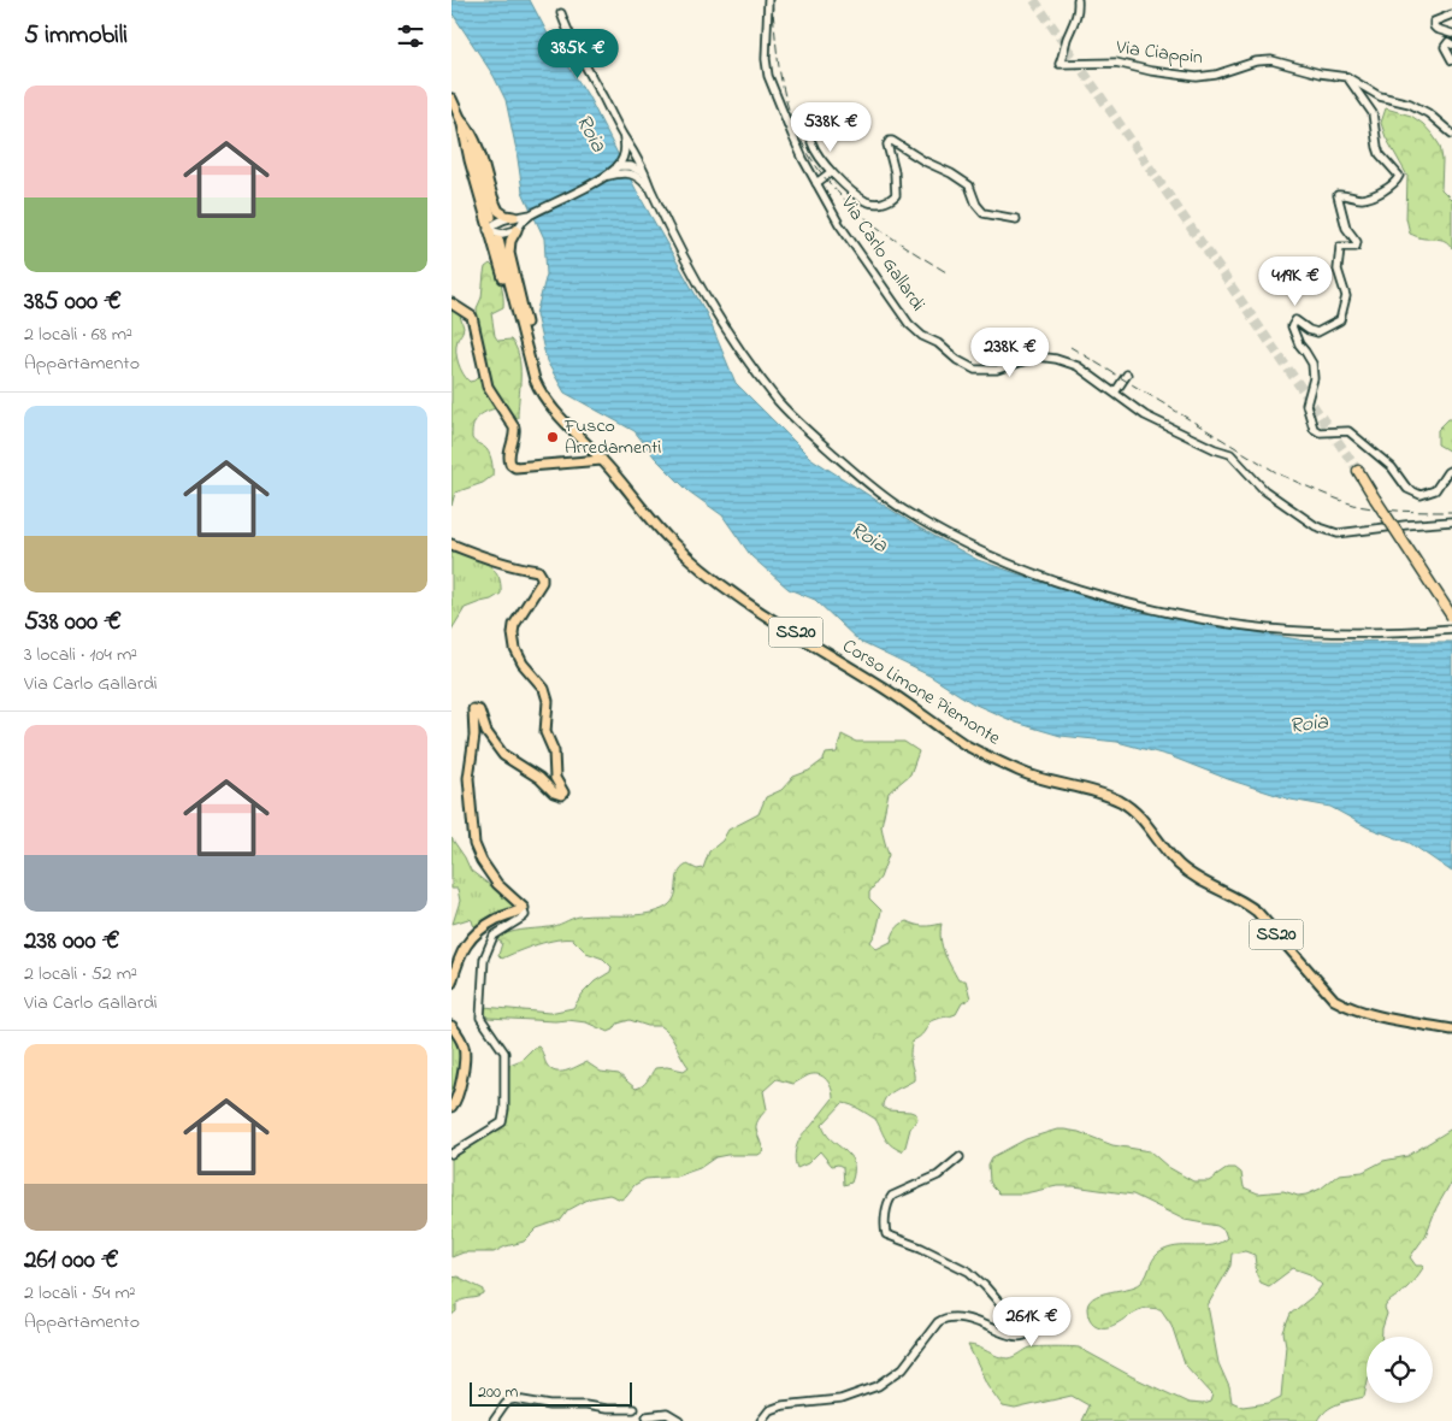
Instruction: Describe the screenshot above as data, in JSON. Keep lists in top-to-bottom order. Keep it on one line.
{"streets":{"main road":["SS20","Corso Limone Piemonte"],"street":["Via Ciappin","Via Carlo Gallardi"]},"water":["Roia"],"places":["Fusco Arredamenti"],"scale_bar":"200 m","page":{"heading":"5 immobili","price":["385K €","538K €","419K €","238K €","261K €"],"list":[{"name":"385 000 €","note":"2 locali · 68 m² · Appartamento"},{"name":"538 000 €","note":"3 locali · 104 m² · Via Carlo Gallardi"},{"name":"238 000 €","note":"2 locali · 52 m² · Via Carlo Gallardi"},{"name":"261 000 €","note":"2 locali · 54 m² · Appartamento"}],"scale":"200 m"}}
